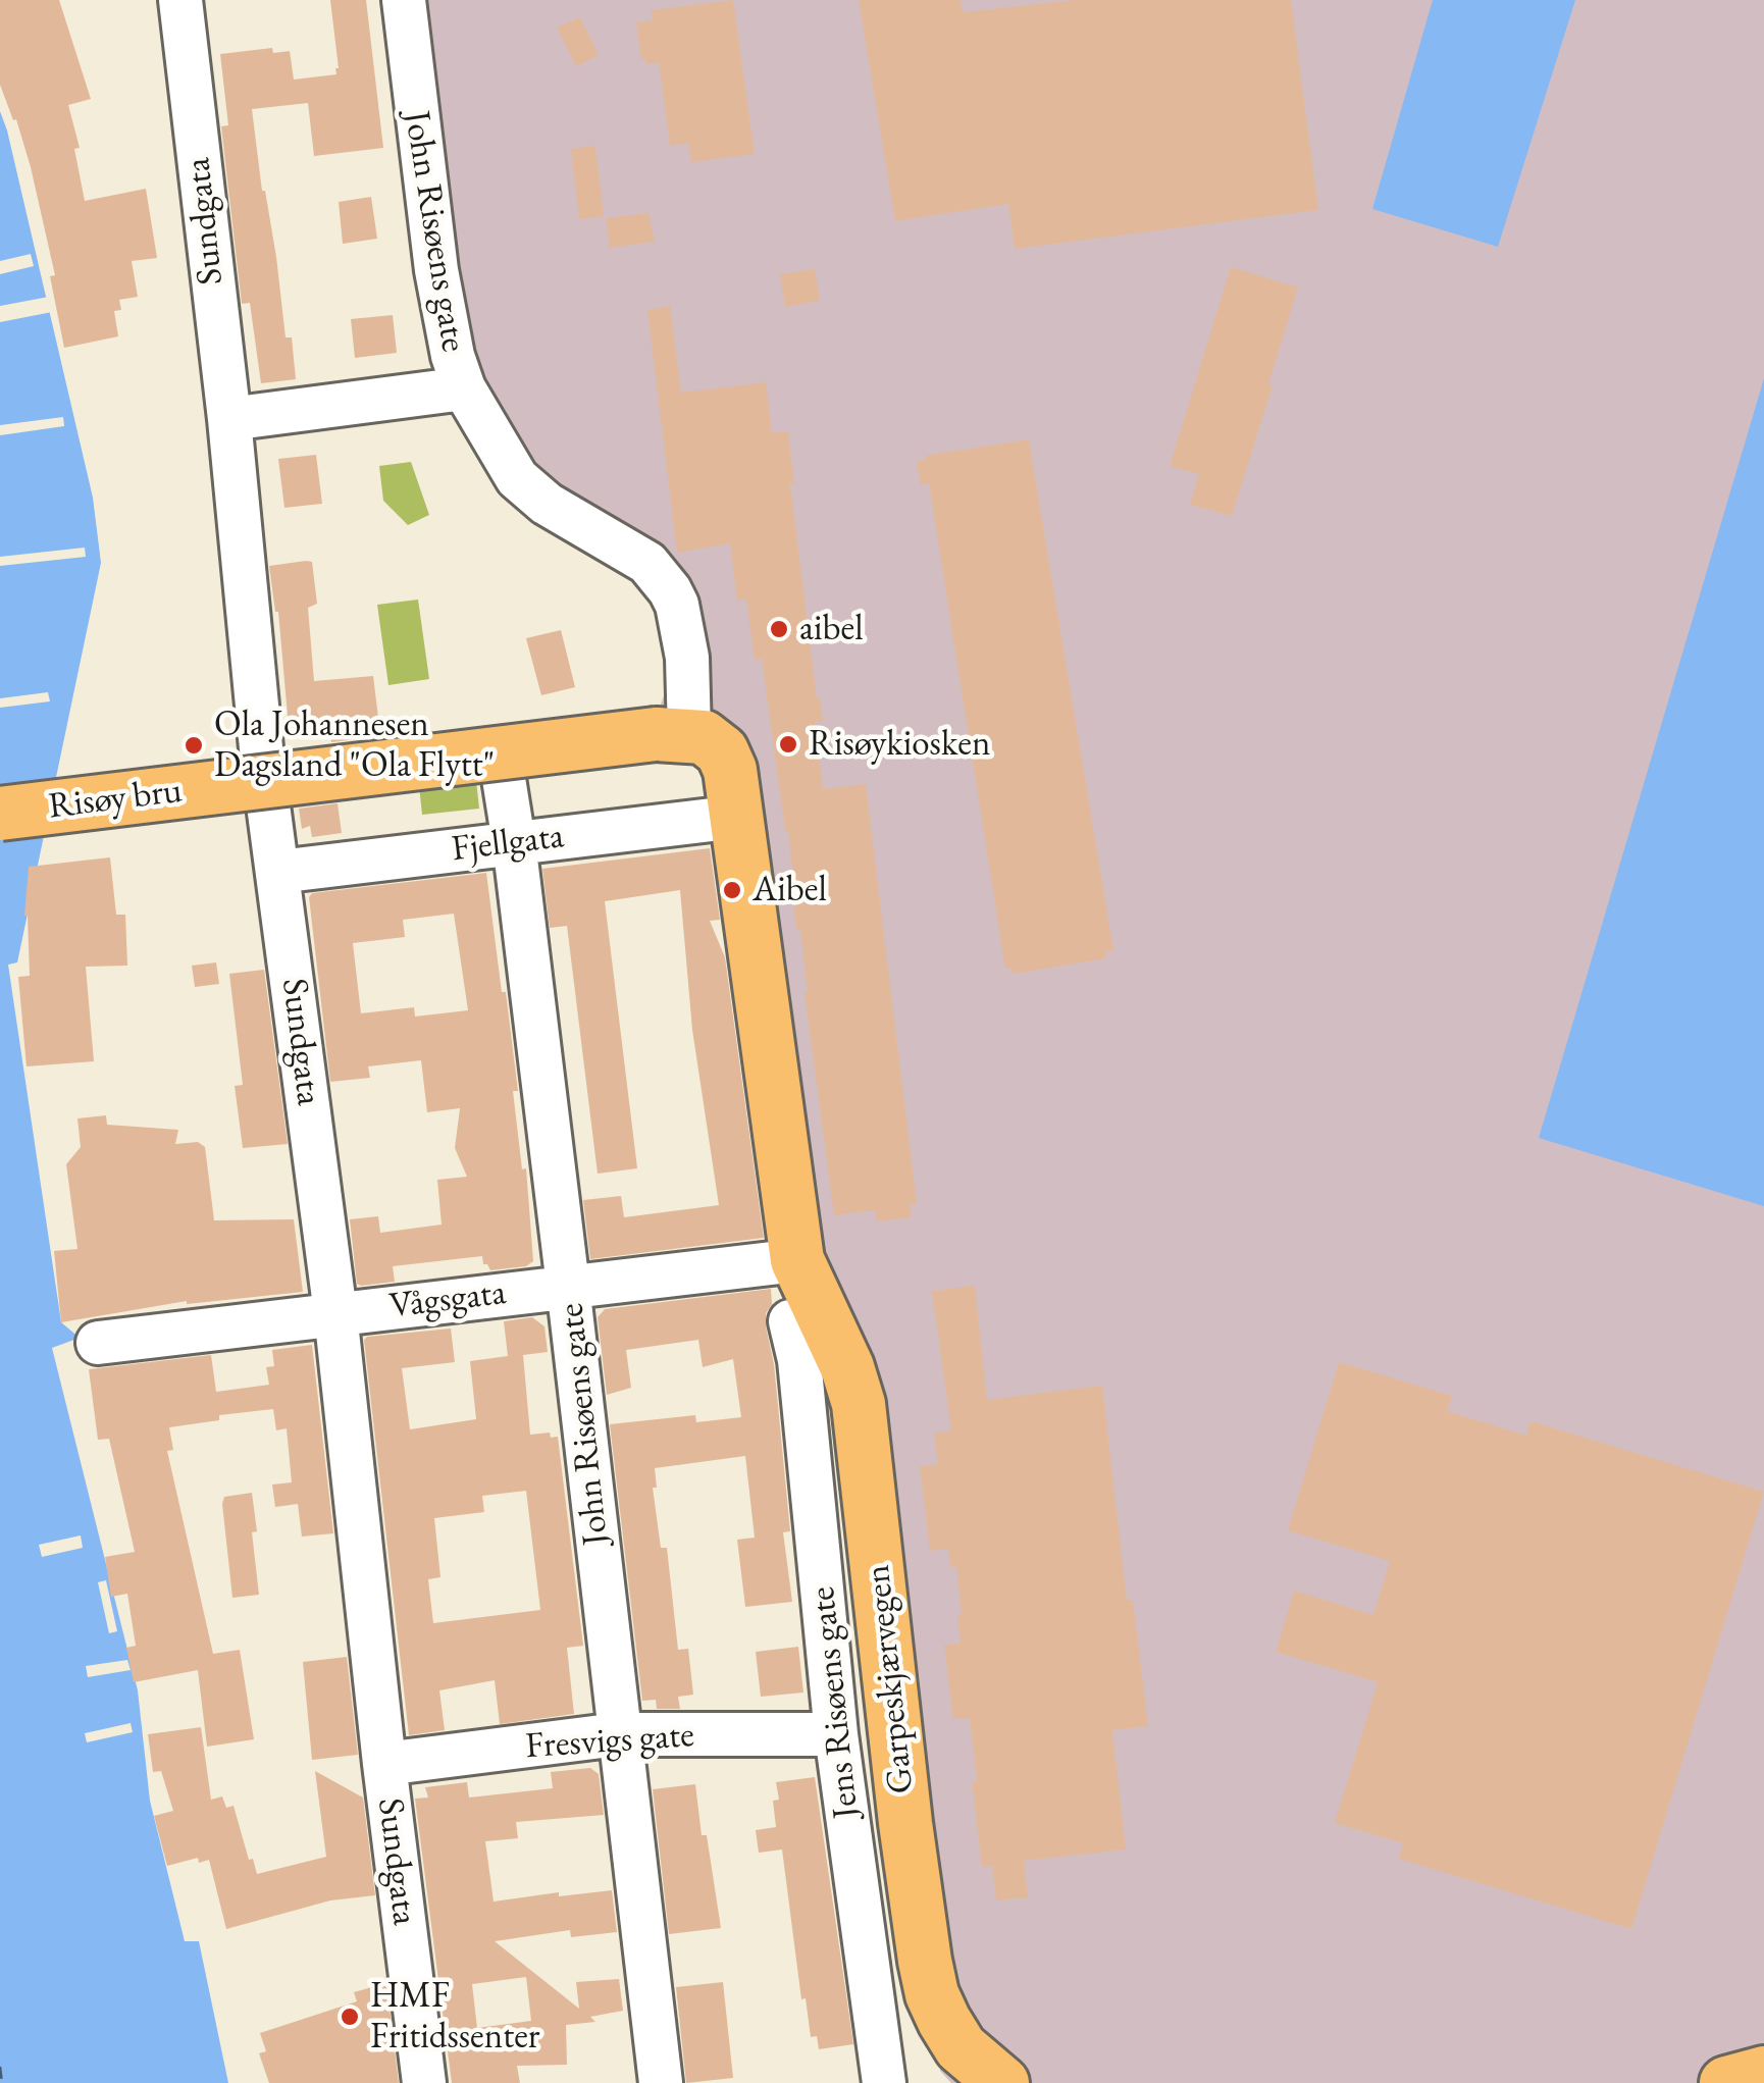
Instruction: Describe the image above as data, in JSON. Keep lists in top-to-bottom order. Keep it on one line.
{"streets":{"main road":["Risøy bru","Garpeskjærvegen"],"street":["Sundgata","John Risøens gate","Fjellgata","Vågsgata","Jens Risøens gate","Fresvigs gate"]},"crossings":[["Sundgata","Fjellgata"],["Sundgata","Vågsgata"],["Sundgata","Fresvigs gate"],["John Risøens gate","Risøy bru"],["John Risøens gate","Fjellgata"],["John Risøens gate","Vågsgata"],["John Risøens gate","Fresvigs gate"],["Vågsgata","Garpeskjærvegen"],["Jens Risøens gate","Fresvigs gate"]],"places":["aibel","Risøykiosken","Ola Johannesen Dagsland \"Ola Flytt\"","Aibel","HMF Fritidssenter"]}
